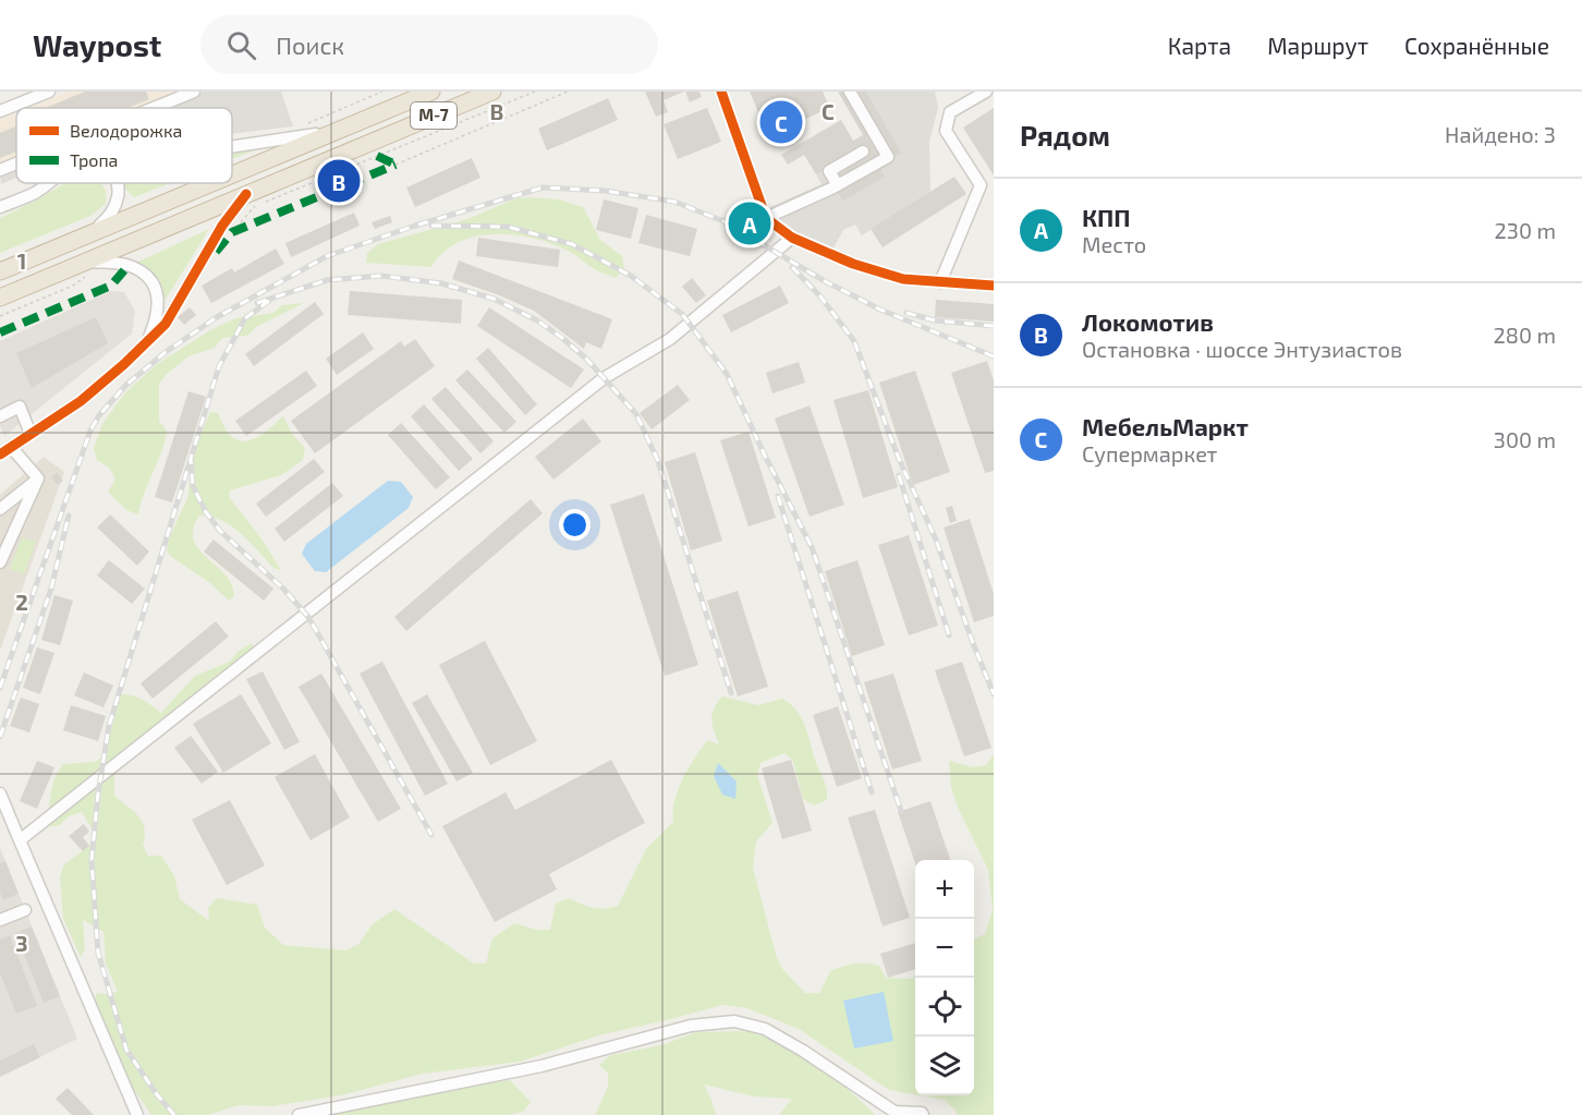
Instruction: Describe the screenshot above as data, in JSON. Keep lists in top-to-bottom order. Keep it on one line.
{"streets":{"highway":["М-7"]},"legend":["Велодорожка","Тропа"],"page":{"header":"Waypost","search":"Поиск","nav":["Карта","Маршрут","Сохранённые"],"heading":["Рядом","Найдено: 3"],"pins":["C","B","A"],"list":[{"mark":"A","name":"КПП","note":"Место","value":"230 m"},{"mark":"B","name":"Локомотив","note":"Остановка · шоссе Энтузиастов","value":"280 m"},{"mark":"C","name":"МебельМаркт","note":"Супермаркет","value":"300 m"}],"map_buttons":["+","−"]},"grid":{"columns":["B","C"],"rows":["1","2","3"]}}
